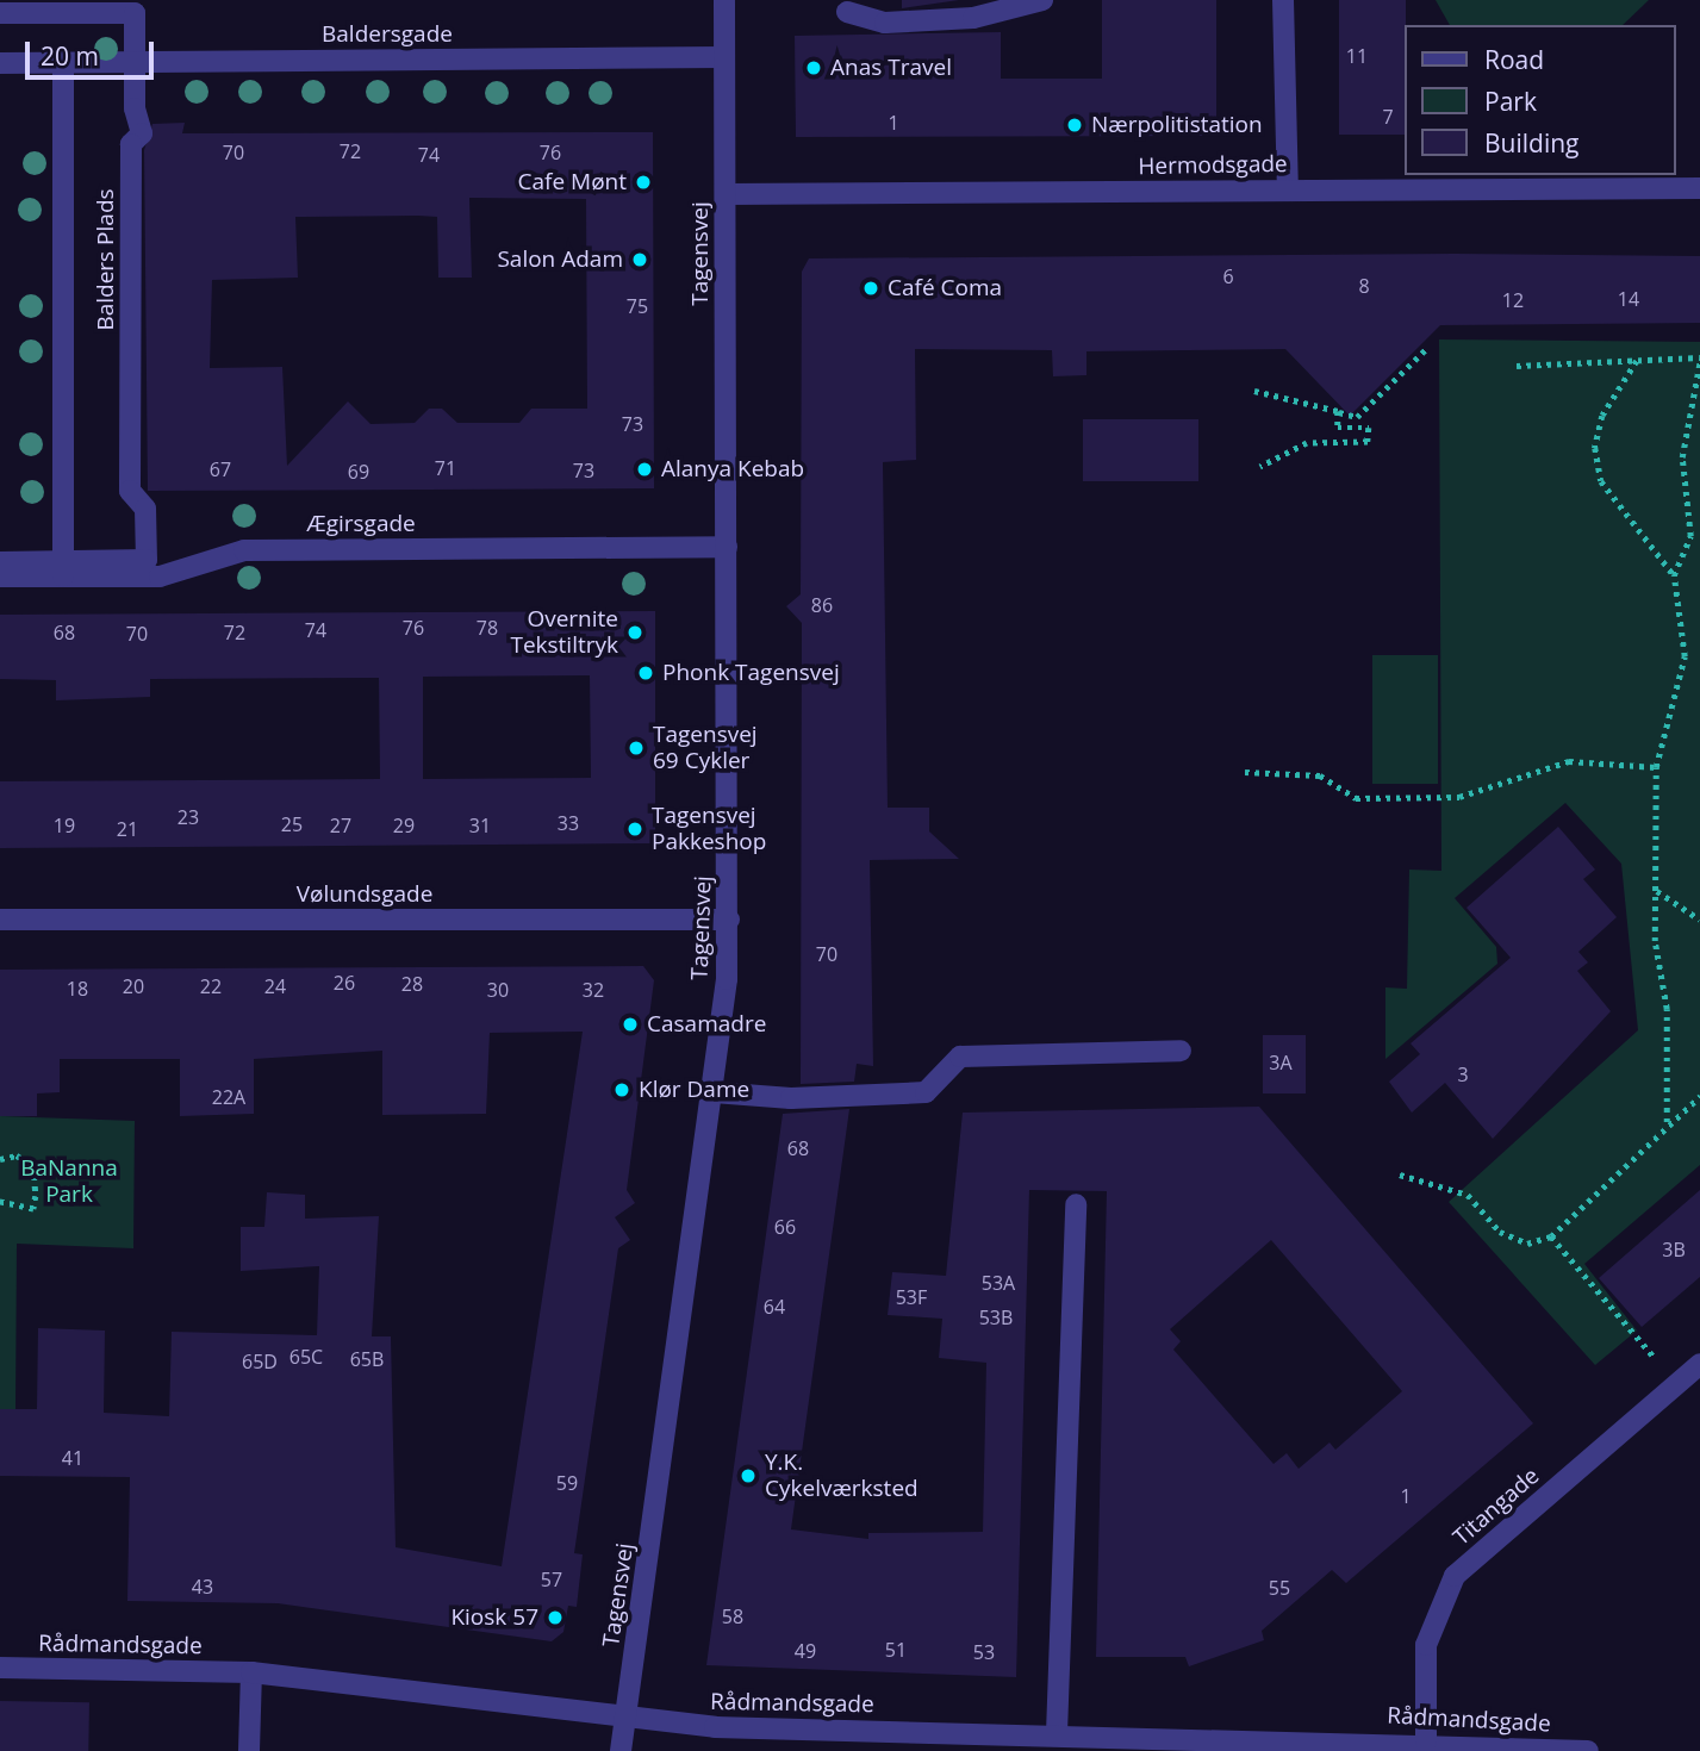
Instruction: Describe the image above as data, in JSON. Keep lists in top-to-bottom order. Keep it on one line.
{"streets":{"street":["Baldersgade","Hermodsgade","Tagensvej","Balders Plads","Ægirsgade","Vølundsgade","Titangade","Rådmandsgade"]},"crossings":[["Baldersgade","Tagensvej"],["Baldersgade","Balders Plads"],["Hermodsgade","Tagensvej"],["Tagensvej","Ægirsgade"],["Tagensvej","Vølundsgade"],["Tagensvej","Rådmandsgade"],["Balders Plads","Ægirsgade"],["Titangade","Rådmandsgade"]],"parks":["BaNanna Park"],"places":["Anas Travel","Nærpolitistation","Cafe Mønt","Salon Adam","Café Coma","Alanya Kebab","Overnite Tekstiltryk","Phonk Tagensvej","Tagensvej 69 Cykler","Tagensvej Pakkeshop","Casamadre","Klør Dame","Y.K. Cykelværksted","Kiosk 57"],"house_numbers":["11","7","1","72","70","76","74","6","8","14","12","75","73","71","67","73","69","86","76","78","74","68","72","70","23","33","25","19","27","29","31","21","70","26","28","20","22","24","18","30","32","3A","3","22A","68","66","3B","53A","53F","64","53B","65C","65B","65D","41","59","1","57","43","55","58","51","49","53"],"legend":["Road","Park","Building"],"scale_bar":"20 m"}
